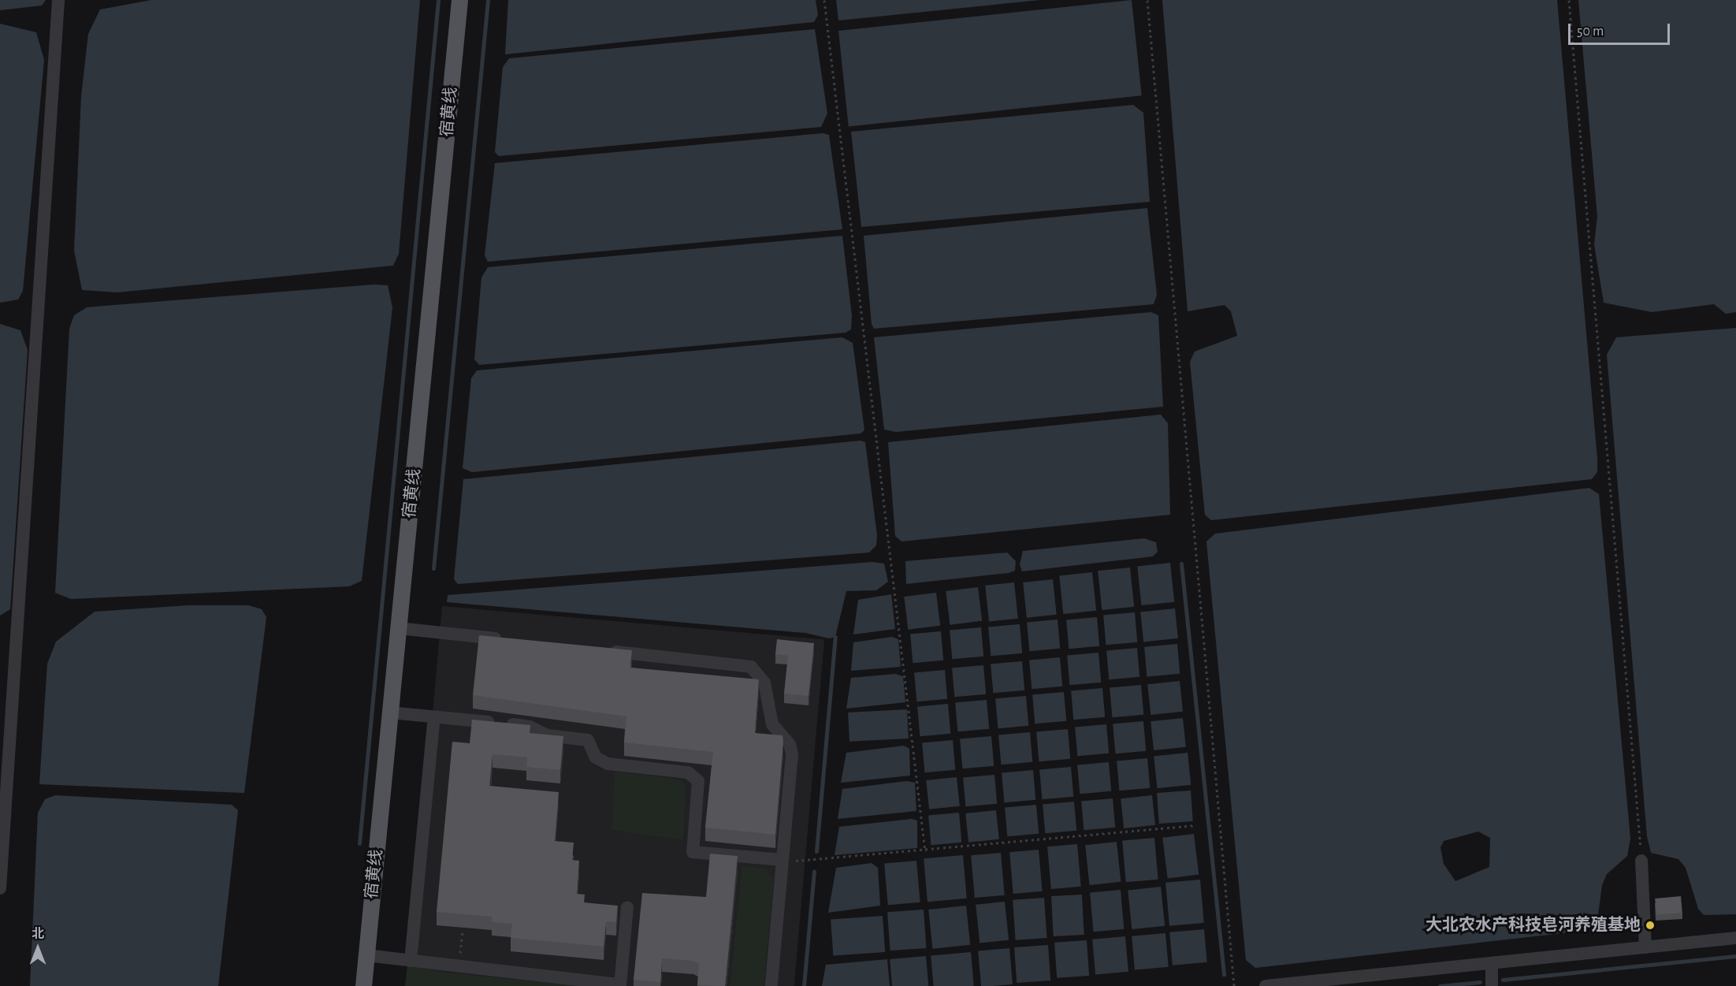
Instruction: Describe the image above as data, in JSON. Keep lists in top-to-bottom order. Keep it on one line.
{"streets":{"main road":["宿黄线"]},"places":["大北农水产科技皂河养殖基地"],"scale_bar":"50 m","north":"top"}
